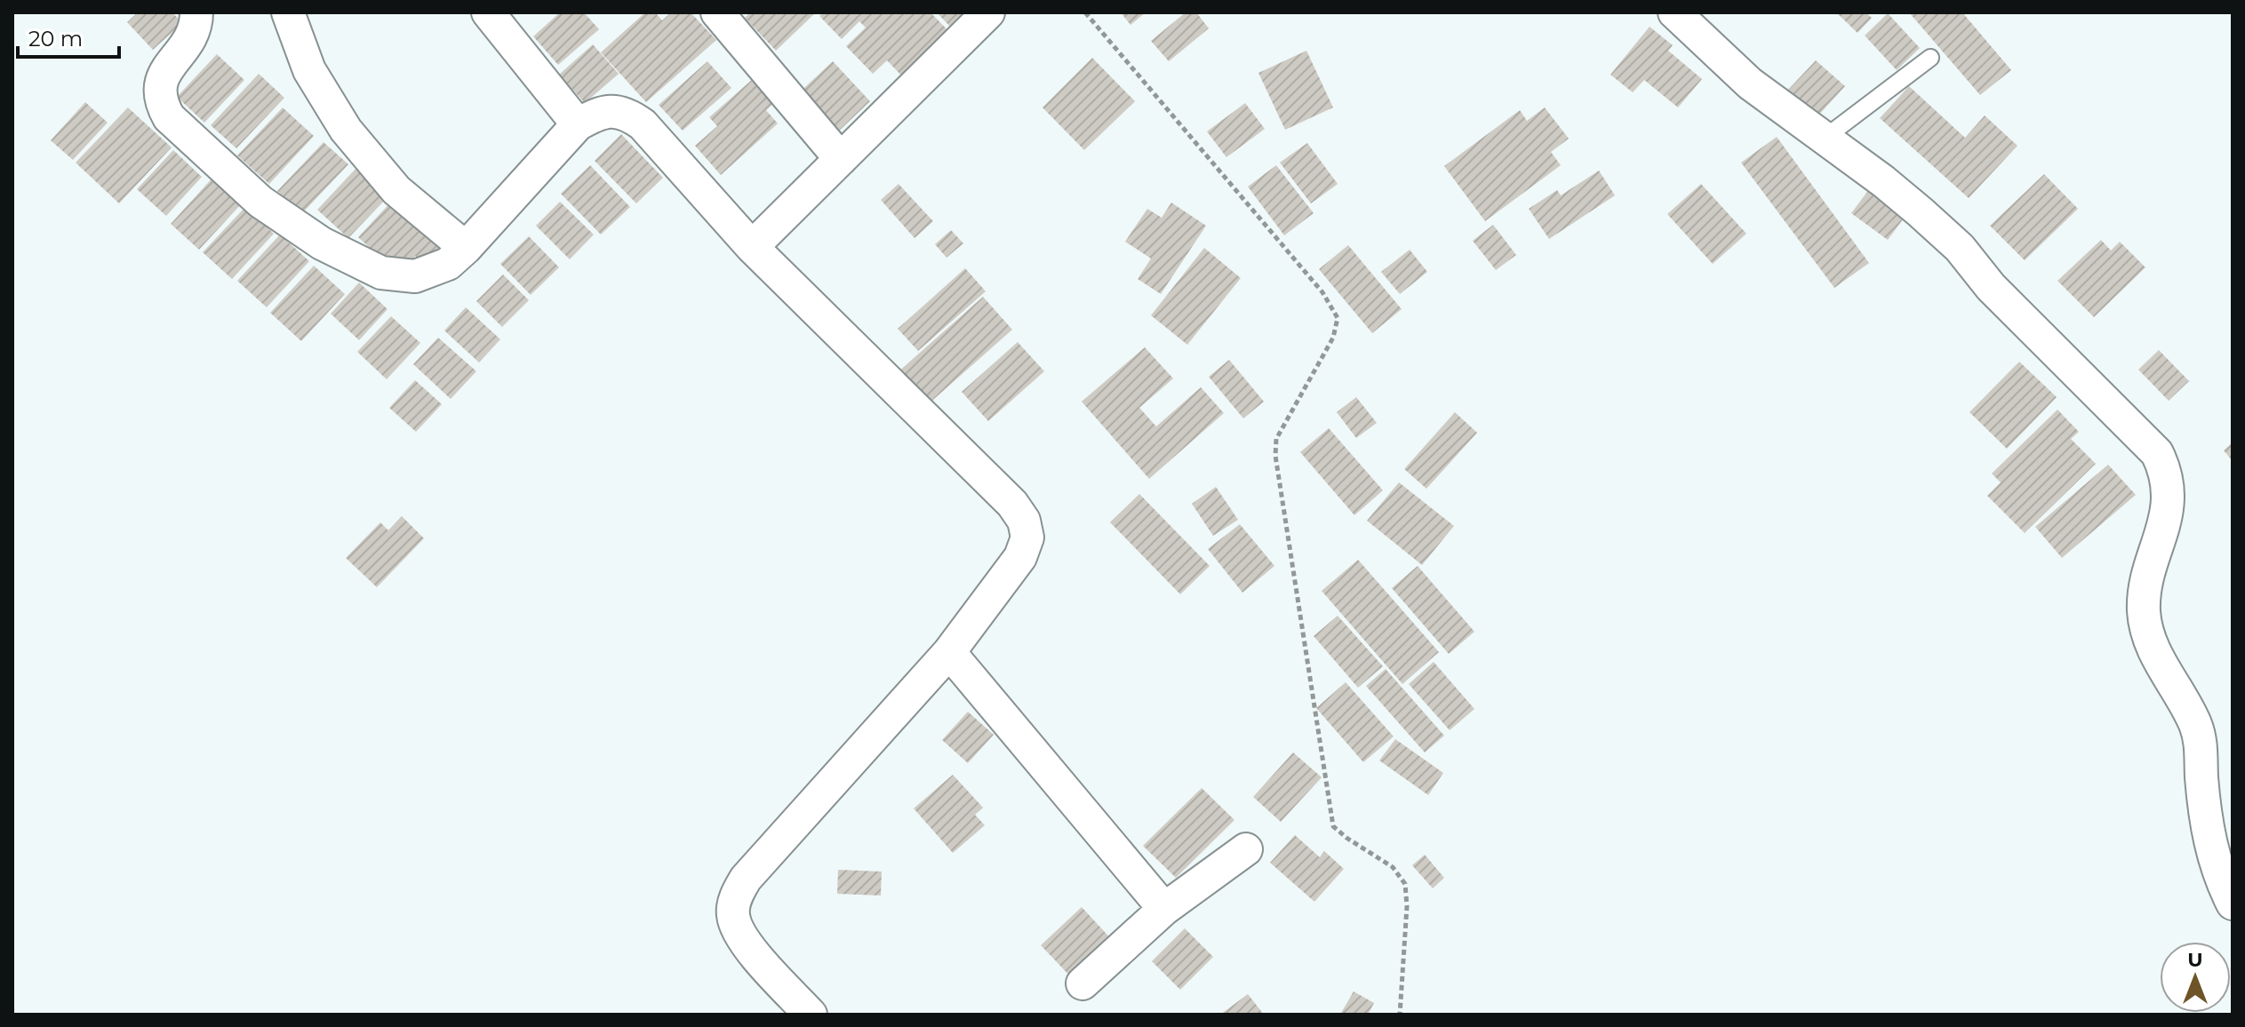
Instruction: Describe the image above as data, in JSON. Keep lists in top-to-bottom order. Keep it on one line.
{"scale_bar":"20 m","north":"top"}
